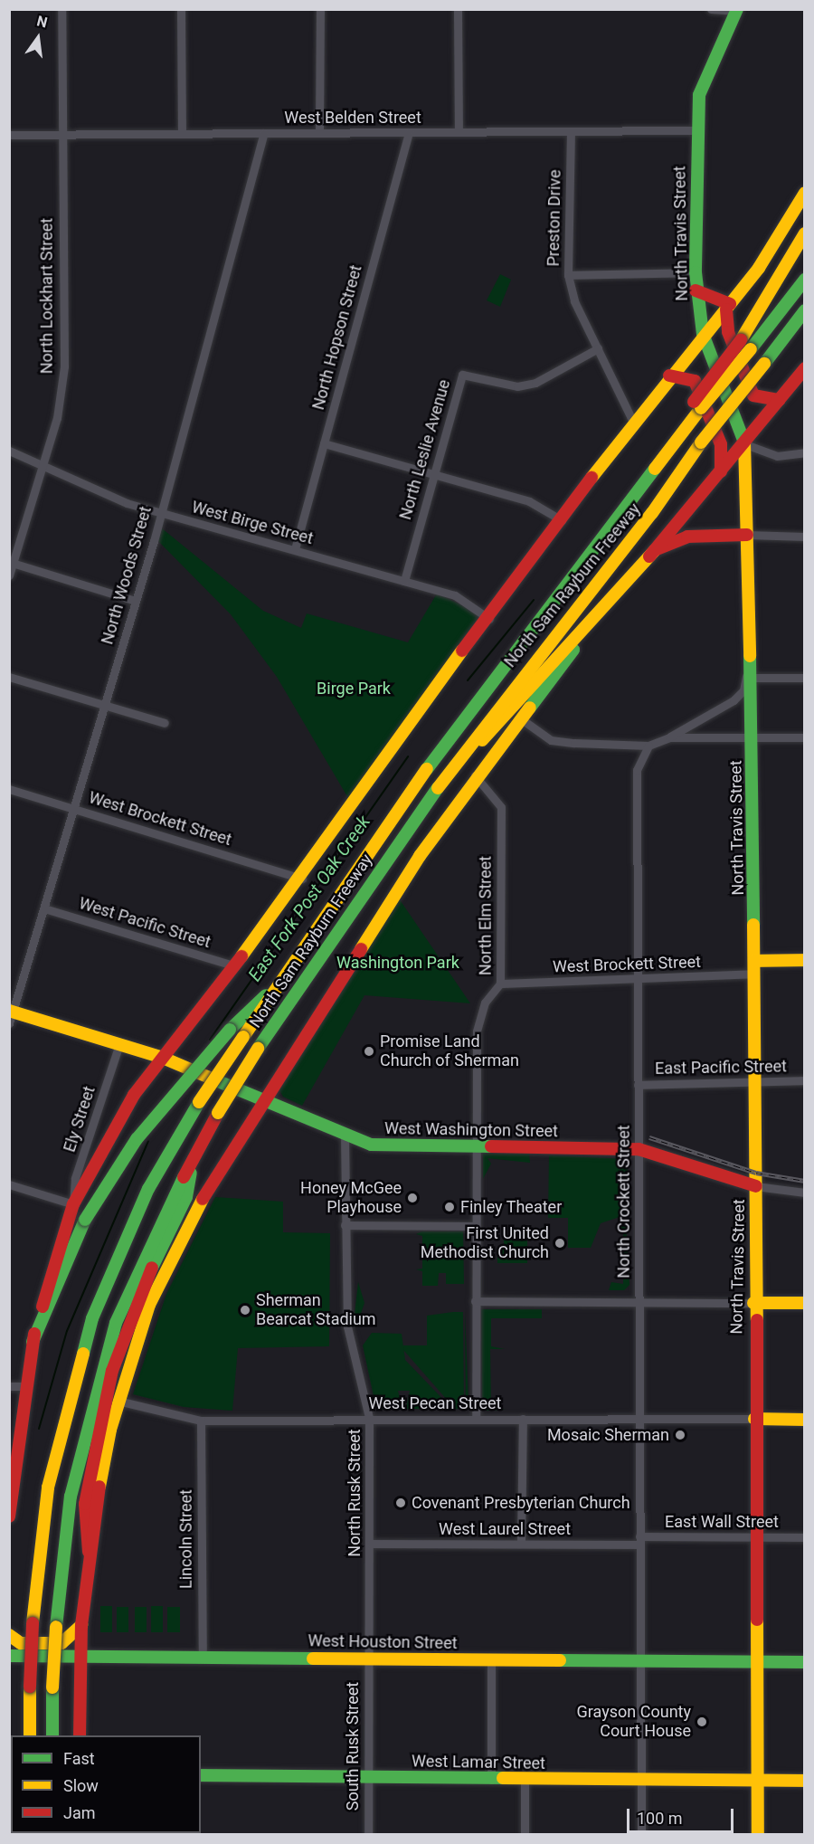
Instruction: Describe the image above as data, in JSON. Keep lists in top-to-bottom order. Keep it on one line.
{"streets":{"main road":["North Travis Street","North Sam Rayburn Freeway","West Washington Street","West Houston Street","West Lamar Street"],"street":["West Belden Street","Preston Drive","North Lockhart Street","North Hopson Street","North Leslie Avenue","West Birge Street","North Woods Street","West Brockett Street","North Elm Street","West Pacific Street","East Pacific Street","Ely Street","North Crockett Street","West Pecan Street","North Rusk Street","East Wall Street","West Laurel Street","Lincoln Street","South Rusk Street"]},"crossings":[["West Belden Street","Preston Drive"],["West Belden Street","North Travis Street"],["West Belden Street","North Lockhart Street"],["West Belden Street","North Hopson Street"],["West Belden Street","North Woods Street"],["Preston Drive","North Leslie Avenue"],["North Travis Street","West Brockett Street"],["North Travis Street","East Pacific Street"],["North Travis Street","West Washington Street"],["North Travis Street","West Pecan Street"],["North Travis Street","East Wall Street"],["North Travis Street","West Houston Street"],["North Travis Street","West Lamar Street"],["North Lockhart Street","West Birge Street"],["North Hopson Street","West Birge Street"],["North Leslie Avenue","West Birge Street"],["West Birge Street","North Woods Street"],["North Woods Street","West Brockett Street"],["North Woods Street","West Pacific Street"],["North Woods Street","West Washington Street"],["West Brockett Street","North Elm Street"],["West Brockett Street","North Crockett Street"],["North Elm Street","West Washington Street"],["North Elm Street","West Pecan Street"],["East Pacific Street","North Crockett Street"],["Ely Street","West Washington Street"],["West Washington Street","North Crockett Street"],["West Washington Street","North Rusk Street"],["North Crockett Street","West Pecan Street"],["North Crockett Street","East Wall Street"],["North Crockett Street","West Laurel Street"],["North Crockett Street","West Houston Street"],["North Crockett Street","West Lamar Street"],["West Pecan Street","North Rusk Street"],["West Pecan Street","Lincoln Street"],["North Rusk Street","West Laurel Street"],["North Rusk Street","West Houston Street"],["North Rusk Street","South Rusk Street"],["East Wall Street","West Laurel Street"],["Lincoln Street","West Houston Street"],["West Houston Street","South Rusk Street"],["South Rusk Street","West Lamar Street"]],"water":["East Fork Post Oak Creek"],"parks":["Birge Park","Washington Park"],"places":["Promise Land Church of Sherman","Honey McGee Playhouse","Finley Theater","First United Methodist Church","Sherman Bearcat Stadium","Mosaic Sherman","Covenant Presbyterian Church","Grayson County Court House"],"legend":["Fast","Slow","Jam"],"scale_bar":"100 m","north":"top"}
